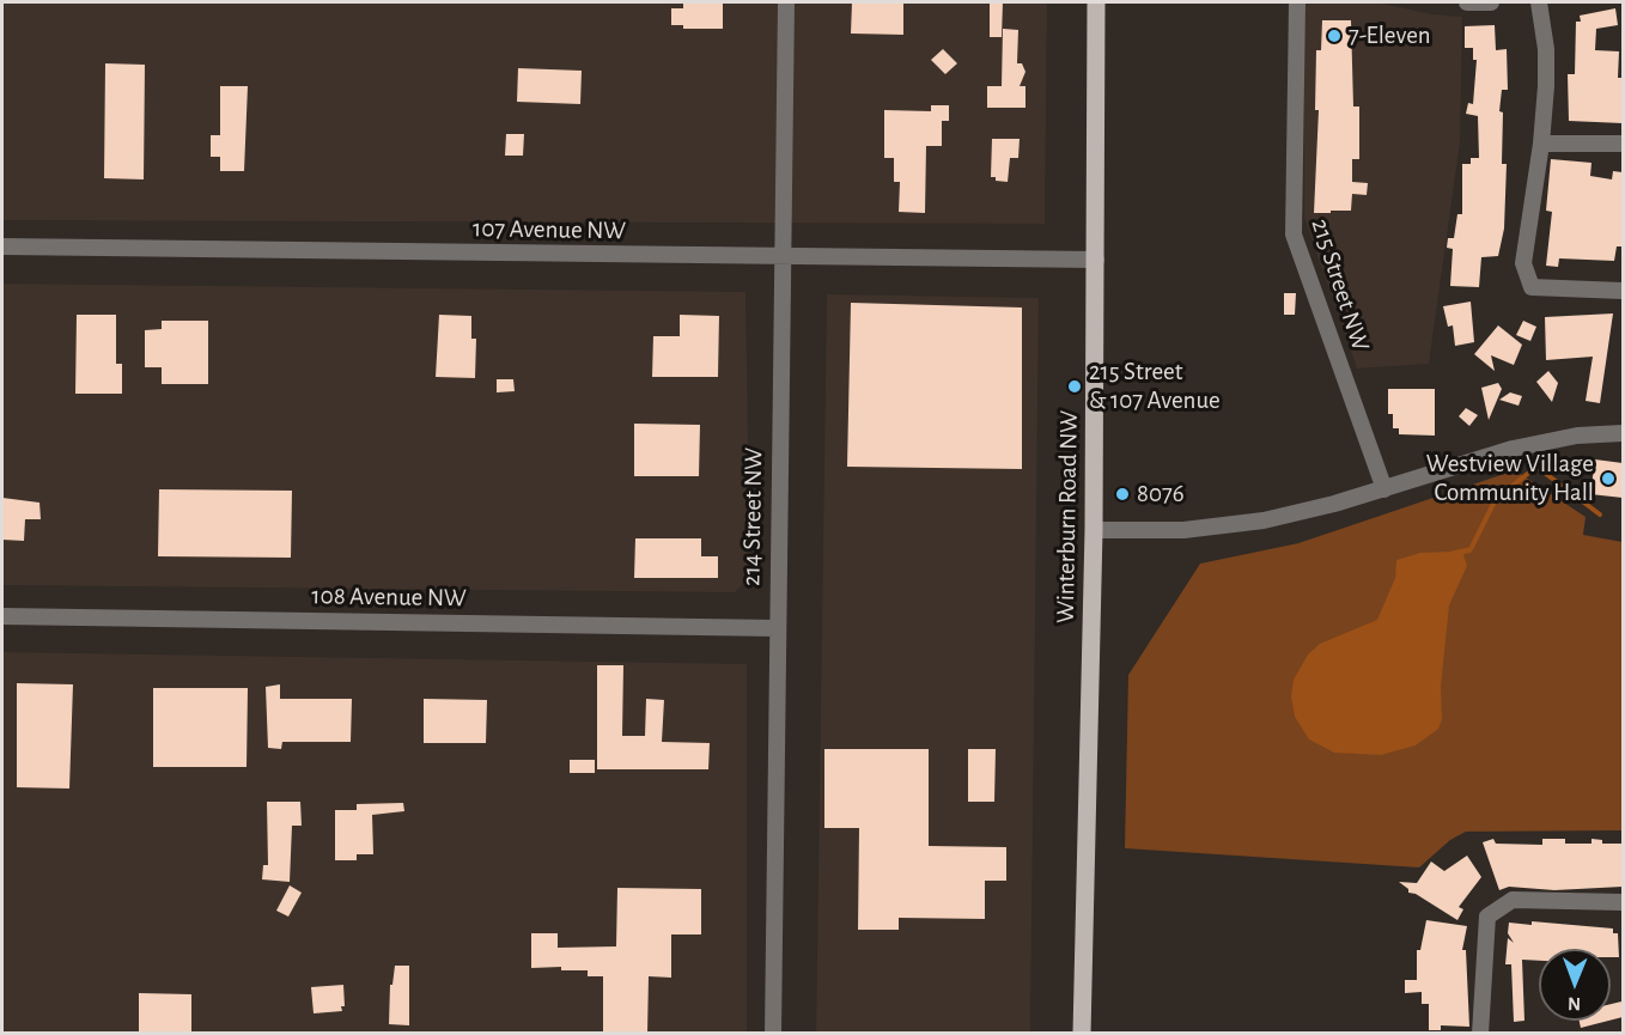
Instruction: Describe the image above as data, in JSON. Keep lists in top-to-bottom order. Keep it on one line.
{"streets":{"main road":["Winterburn Road NW"],"street":["107 Avenue NW","215 Street NW","214 Street NW","108 Avenue NW"]},"crossings":[["107 Avenue NW","214 Street NW"],["107 Avenue NW","Winterburn Road NW"],["214 Street NW","108 Avenue NW"]],"places":["7-Eleven","215 Street & 107 Avenue","Westview Village Community Hall","8076"],"north":"bottom"}
